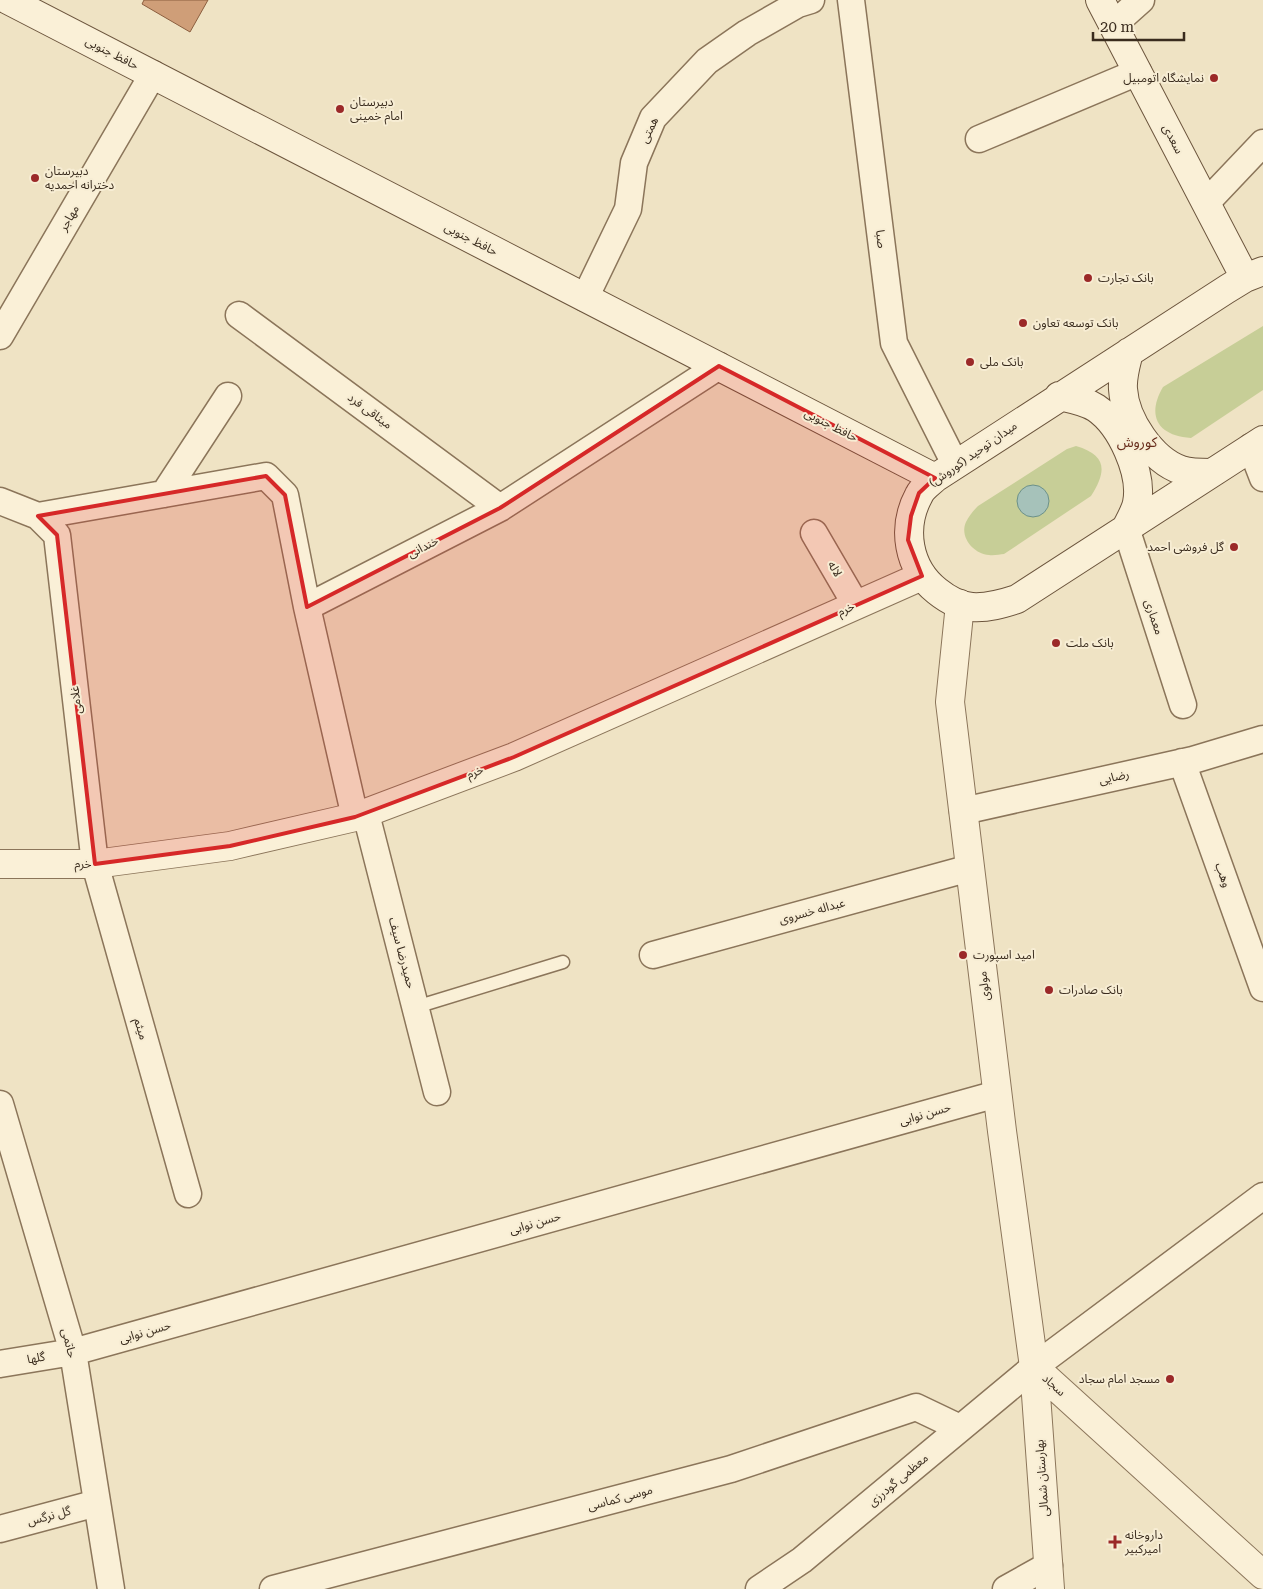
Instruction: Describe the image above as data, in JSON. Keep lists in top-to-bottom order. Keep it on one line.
{"streets":{"main road":["حافظ جنوبی","سعدی","میدان توحید (کوروش)","خرم","مولوی","سجاد","بهارستان شمالی"],"street":["همتی","مهاجر","صبا","میثاقی فرد","خندانی","لاله","معماری","غلامی","رضایی","وهب","عبداله خسروی","حمیدرضا سیف","میثم","حسن نوابی","حاتمی","گلها","معظمی گودرزی","موسی کماسی","گل نرگس"]},"crossings":[["حافظ جنوبی","همتی"],["حافظ جنوبی","مهاجر"],["حافظ جنوبی","صبا"],["حافظ جنوبی","میدان توحید (کوروش)"],["حافظ جنوبی","خندانی"],["سعدی","میدان توحید (کوروش)"],["صبا","میدان توحید (کوروش)"],["میثاقی فرد","خندانی"],["میدان توحید (کوروش)","خرم"],["میدان توحید (کوروش)","معماری"],["میدان توحید (کوروش)","مولوی"],["لاله","خرم"],["خرم","غلامی"],["خرم","حمیدرضا سیف"],["خرم","میثم"],["غلامی","میثم"],["رضایی","وهب"],["رضایی","مولوی"],["عبداله خسروی","مولوی"],["مولوی","حسن نوابی"],["مولوی","سجاد"],["مولوی","بهارستان شمالی"],["مولوی","معظمی گودرزی"],["حسن نوابی","حاتمی"],["حسن نوابی","گلها"],["حاتمی","گلها"],["حاتمی","گل نرگس"],["سجاد","بهارستان شمالی"],["سجاد","معظمی گودرزی"],["بهارستان شمالی","معظمی گودرزی"],["معظمی گودرزی","موسی کماسی"]],"districts":["کوروش"],"places":{"other":["نمایشگاه اتومبیل","دبیرستان امام خمینی","دبیرستان دخترانه احمدیه","بانک تجارت","بانک توسعه تعاون","بانک ملی","گل فروشی احمد","بانک ملت","امید اسپورت","بانک صادرات","مسجد امام سجاد"],"health":["داروخانه امیرکبیر"]},"scale_bar":"20 m"}
